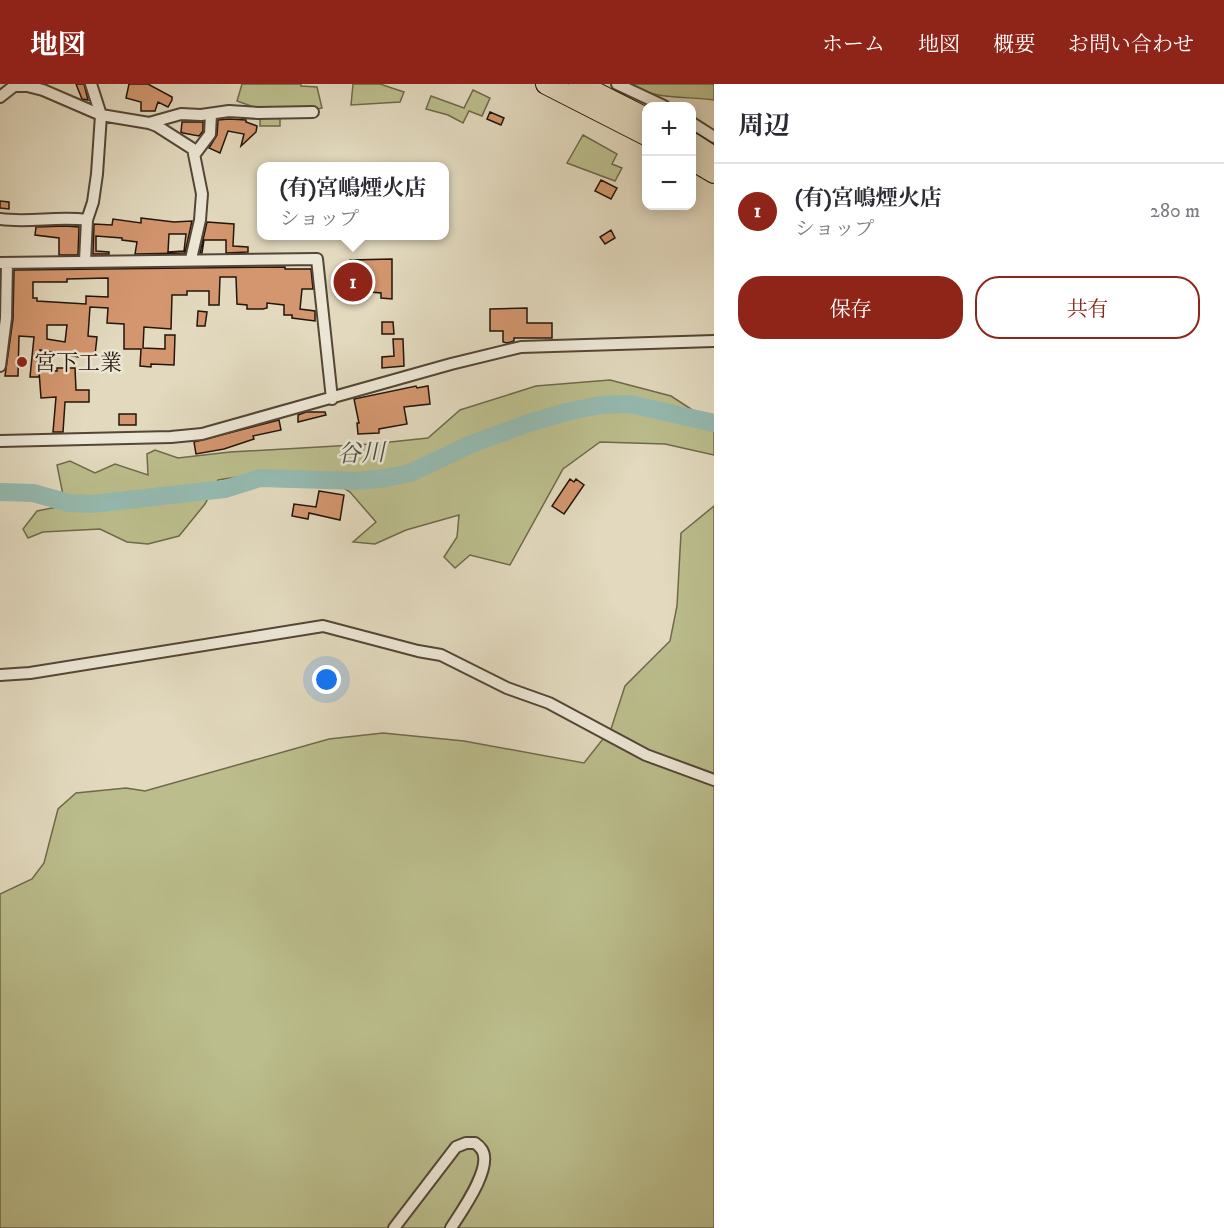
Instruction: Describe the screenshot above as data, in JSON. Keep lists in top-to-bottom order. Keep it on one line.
{"water":["谷川"],"places":["宮下工業"],"page":{"header":"地図","nav":["ホーム","地図","概要","お問い合わせ"],"heading":"周辺","map_buttons":["+","−"],"popup":["(有)宮嶋煙火店","ショップ"],"list":[{"mark":"1","name":"(有)宮嶋煙火店","note":"ショップ","value":"280 m"}],"buttons":["保存","共有"],"pins":"1"}}
